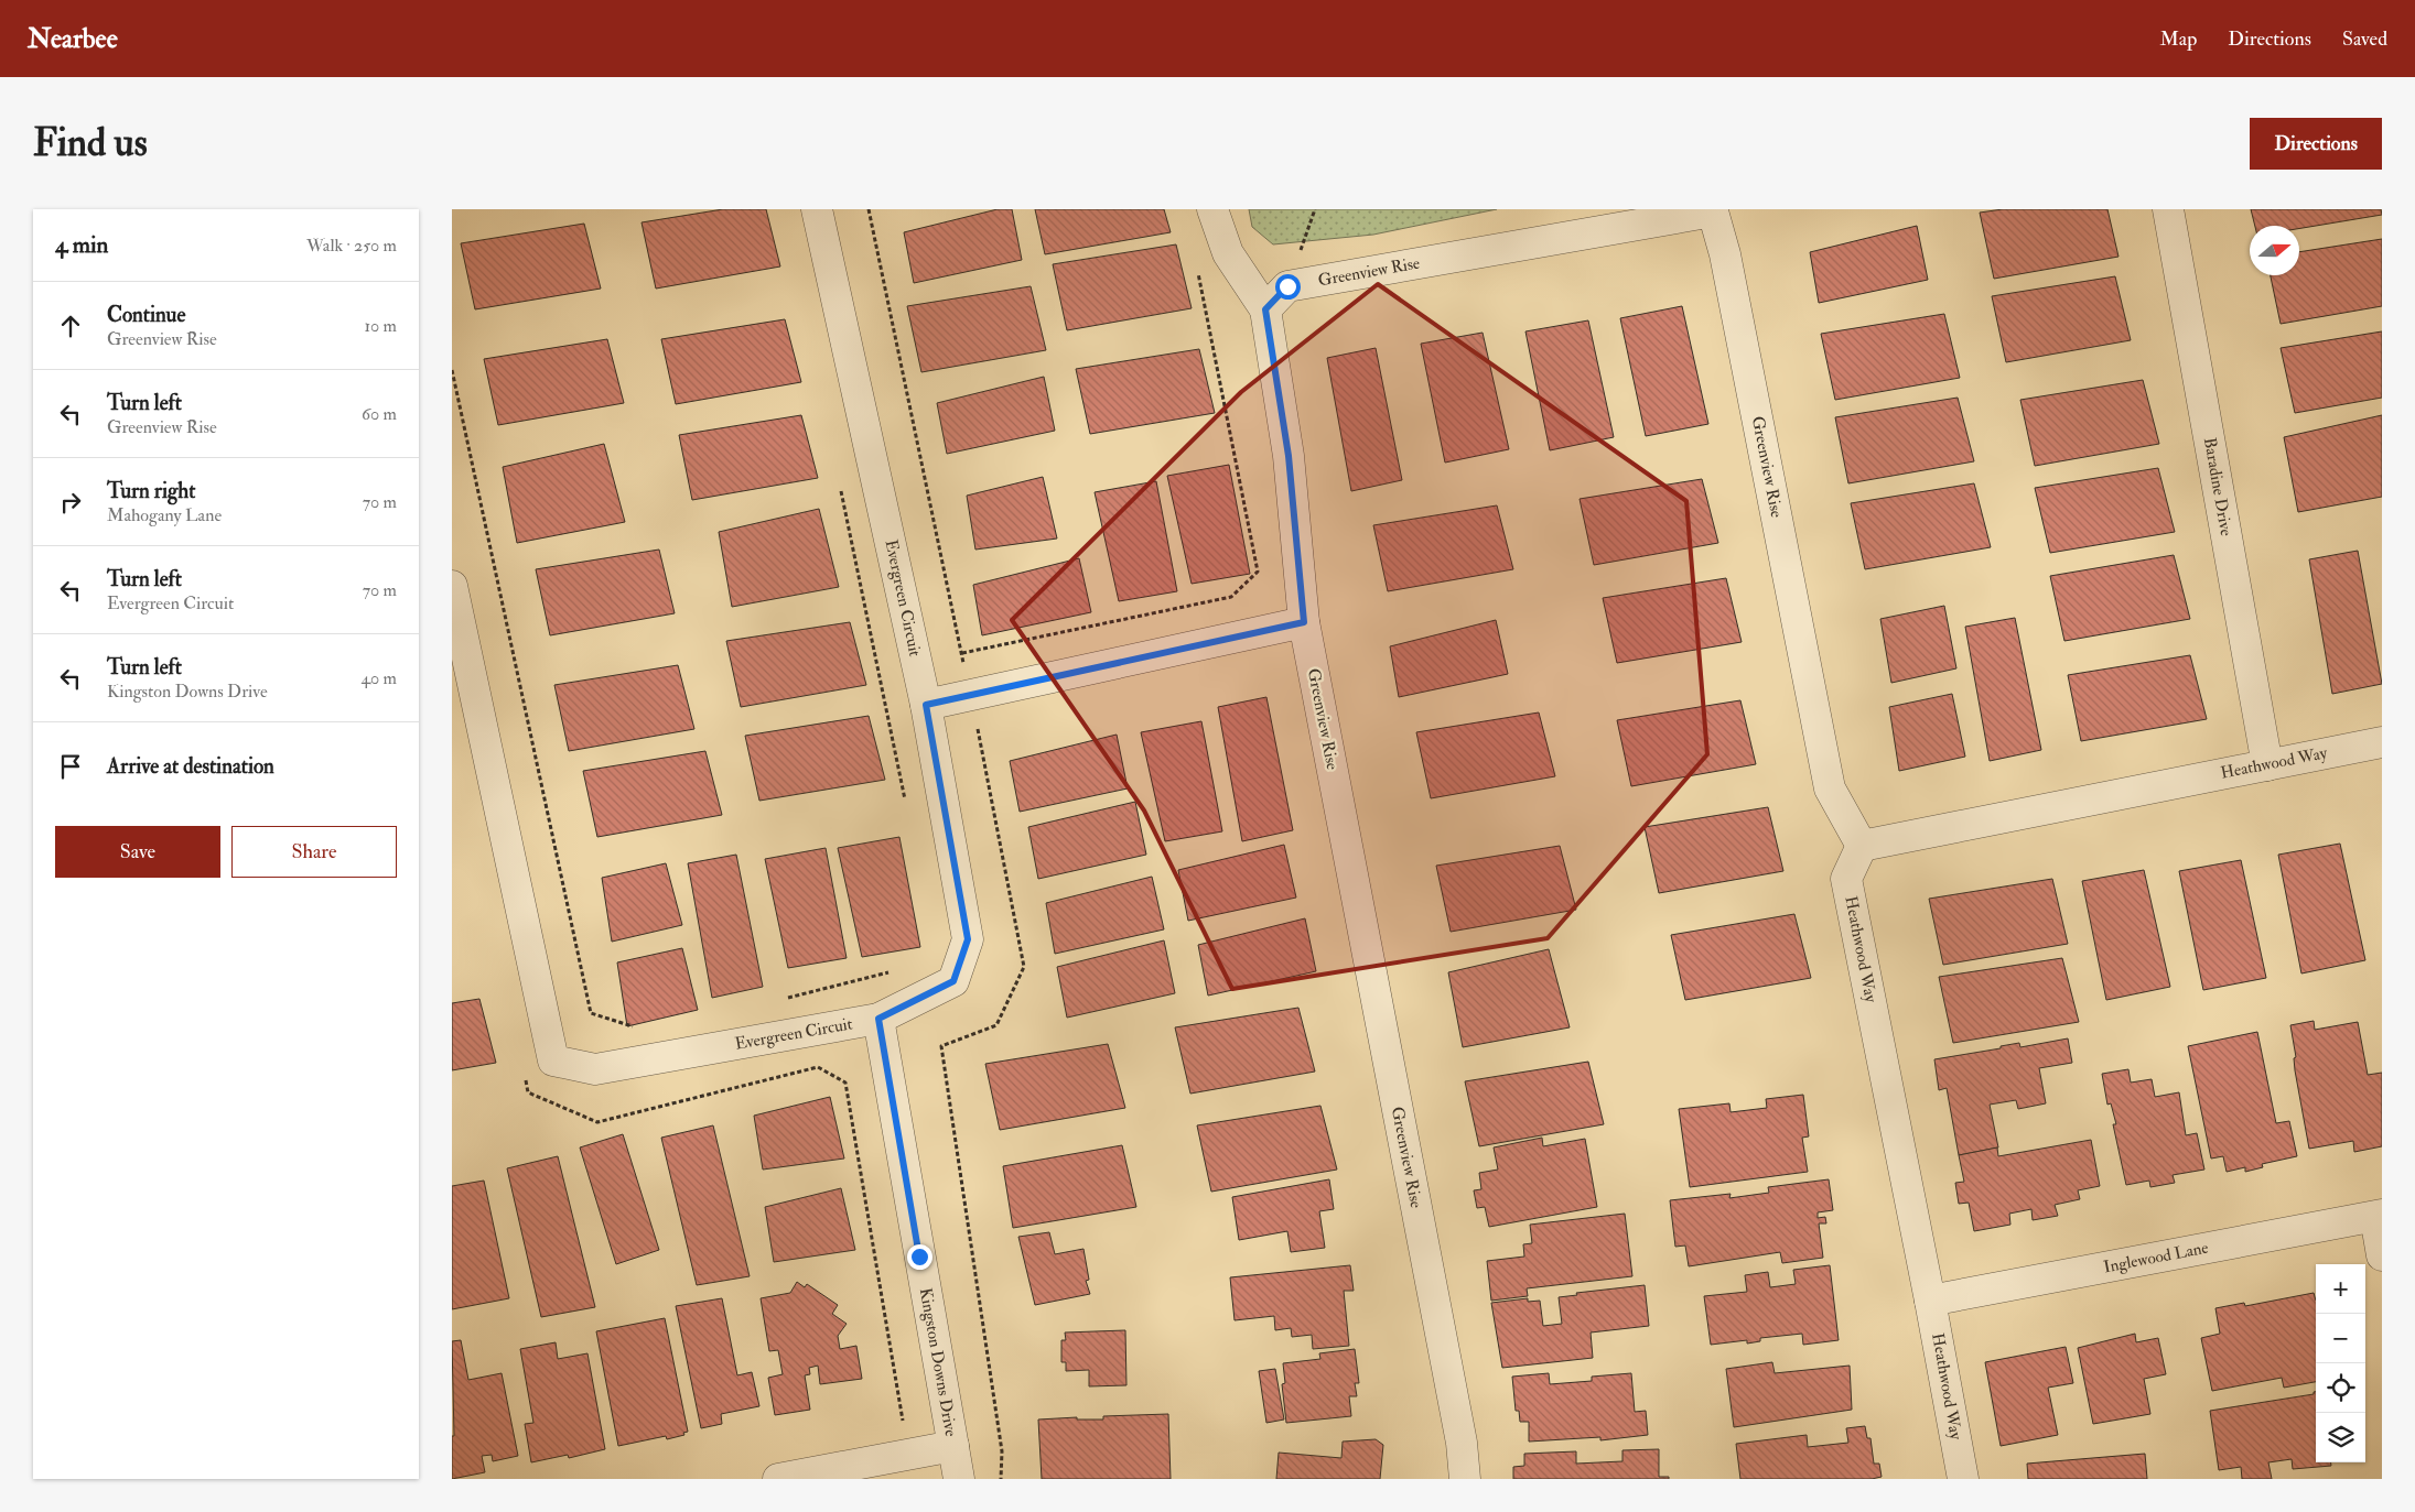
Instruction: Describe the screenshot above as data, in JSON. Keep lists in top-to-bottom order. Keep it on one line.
{"streets":{"street":["Greenview Rise","Baradine Drive","Evergreen Circuit","Heathwood Way","Inglewood Lane","Kingston Downs Drive"]},"crossings":[["Greenview Rise","Heathwood Way"],["Baradine Drive","Heathwood Way"],["Evergreen Circuit","Kingston Downs Drive"],["Heathwood Way","Inglewood Lane"]],"north":"right","page":{"header":"Nearbee","nav":["Map","Directions","Saved"],"buttons":["Directions",["Save","Share"]],"title":"Find us","heading":["4 min","Walk · 250 m"],"list":[["Continue","Greenview Rise","10 m"],["Turn left","Greenview Rise","60 m"],["Turn right","Mahogany Lane","70 m"],["Turn left","Evergreen Circuit","70 m"],["Turn left","Kingston Downs Drive","40 m"],"Arrive at destination"],"map_buttons":["+","−"]}}
